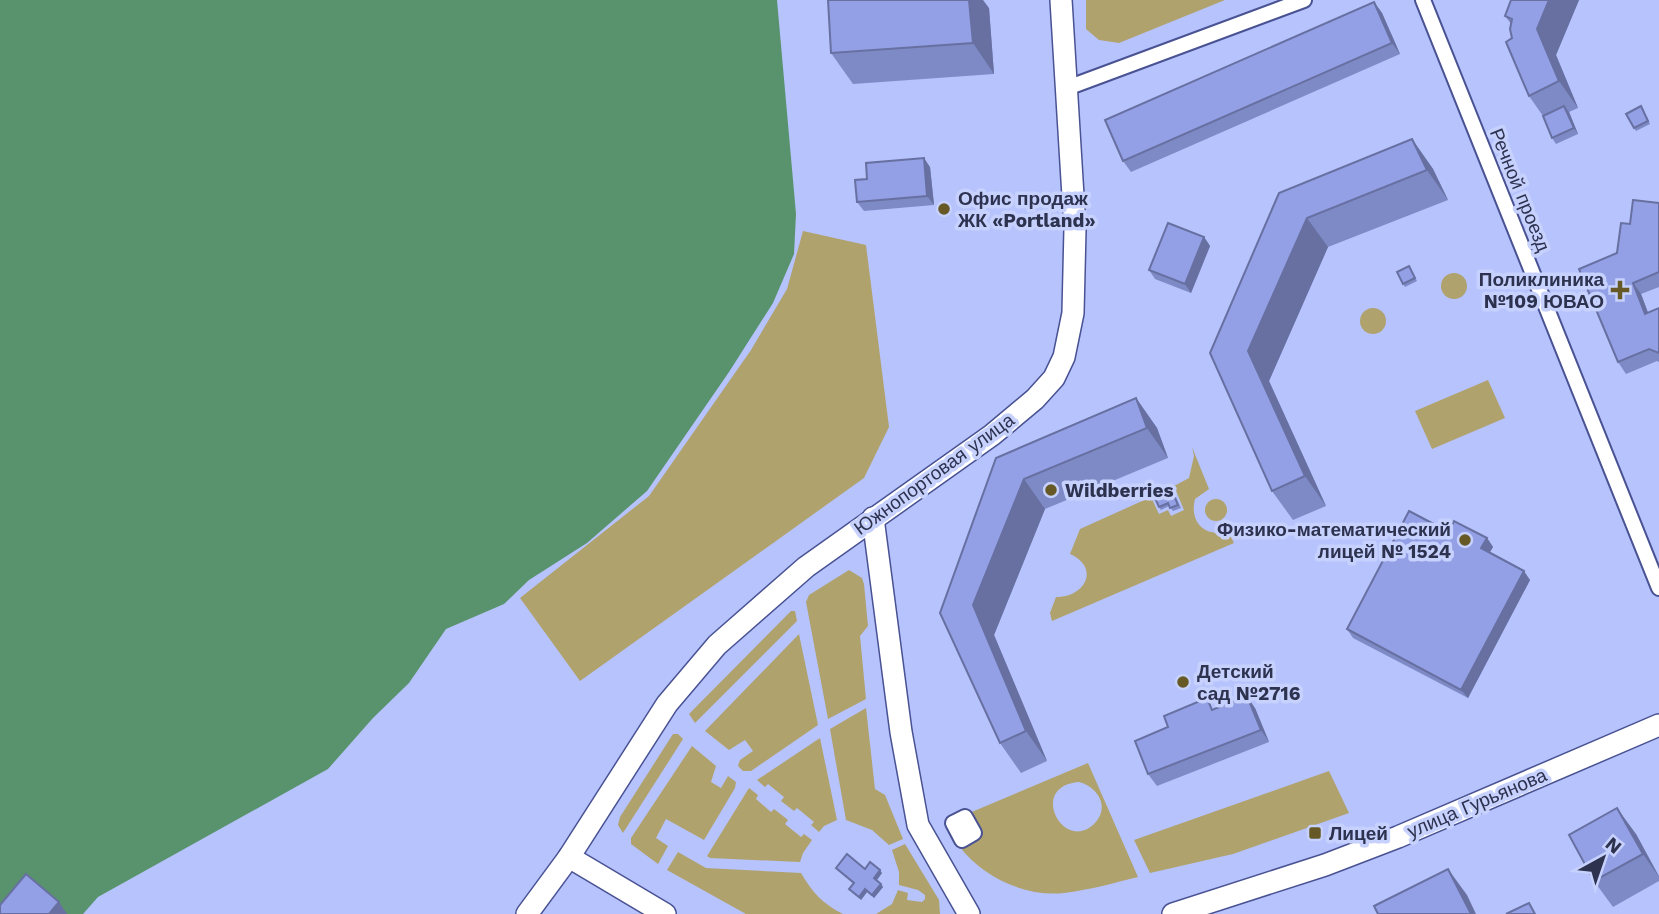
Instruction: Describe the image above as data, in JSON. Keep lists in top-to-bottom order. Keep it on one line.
{"streets":{"main road":["Южнопортовая улица","улица Гурьянова"],"street":["Речной проезд"]},"places":{"other":["Офис продаж ЖК «Portland»","Wildberries","Физико-математический лицей № 1524","Детский сад №2716"],"health":["Поликлиника №109 ЮВАО"],"transit":["Лицей"]},"north":"top right"}
